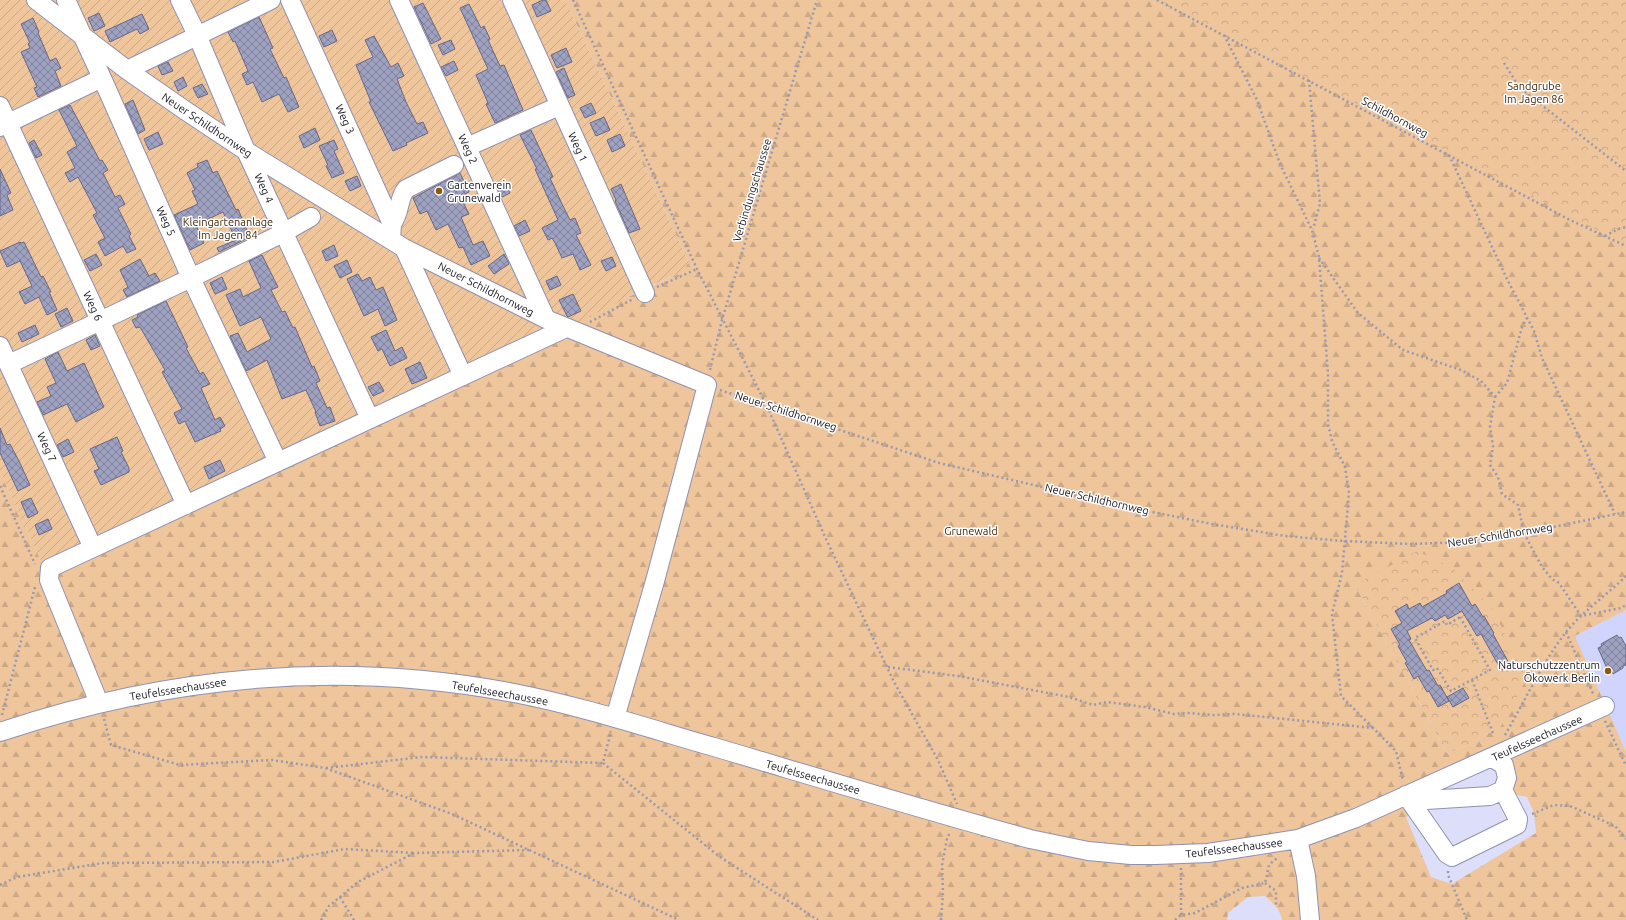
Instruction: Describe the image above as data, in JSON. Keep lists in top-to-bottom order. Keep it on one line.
{"streets":{"street":["Weg 3","Neuer Schildhornweg","Weg 1","Weg 2","Weg 4","Weg 5","Weg 6","Weg 7","Teufelsseechaussee"],"path":["Schildhornweg","Verbindungschaussee"]},"crossings":[["Weg 3","Neuer Schildhornweg"],["Neuer Schildhornweg","Weg 2"],["Neuer Schildhornweg","Weg 4"],["Neuer Schildhornweg","Verbindungschaussee"],["Neuer Schildhornweg","Weg 5"]],"parks":["Sandgrube Im Jagen 86","Kleingartenanlage Im Jagen 84","Grunewald"],"places":["Gartenverein Grunewald","Naturschutzzentrum Ökowerk Berlin"]}
